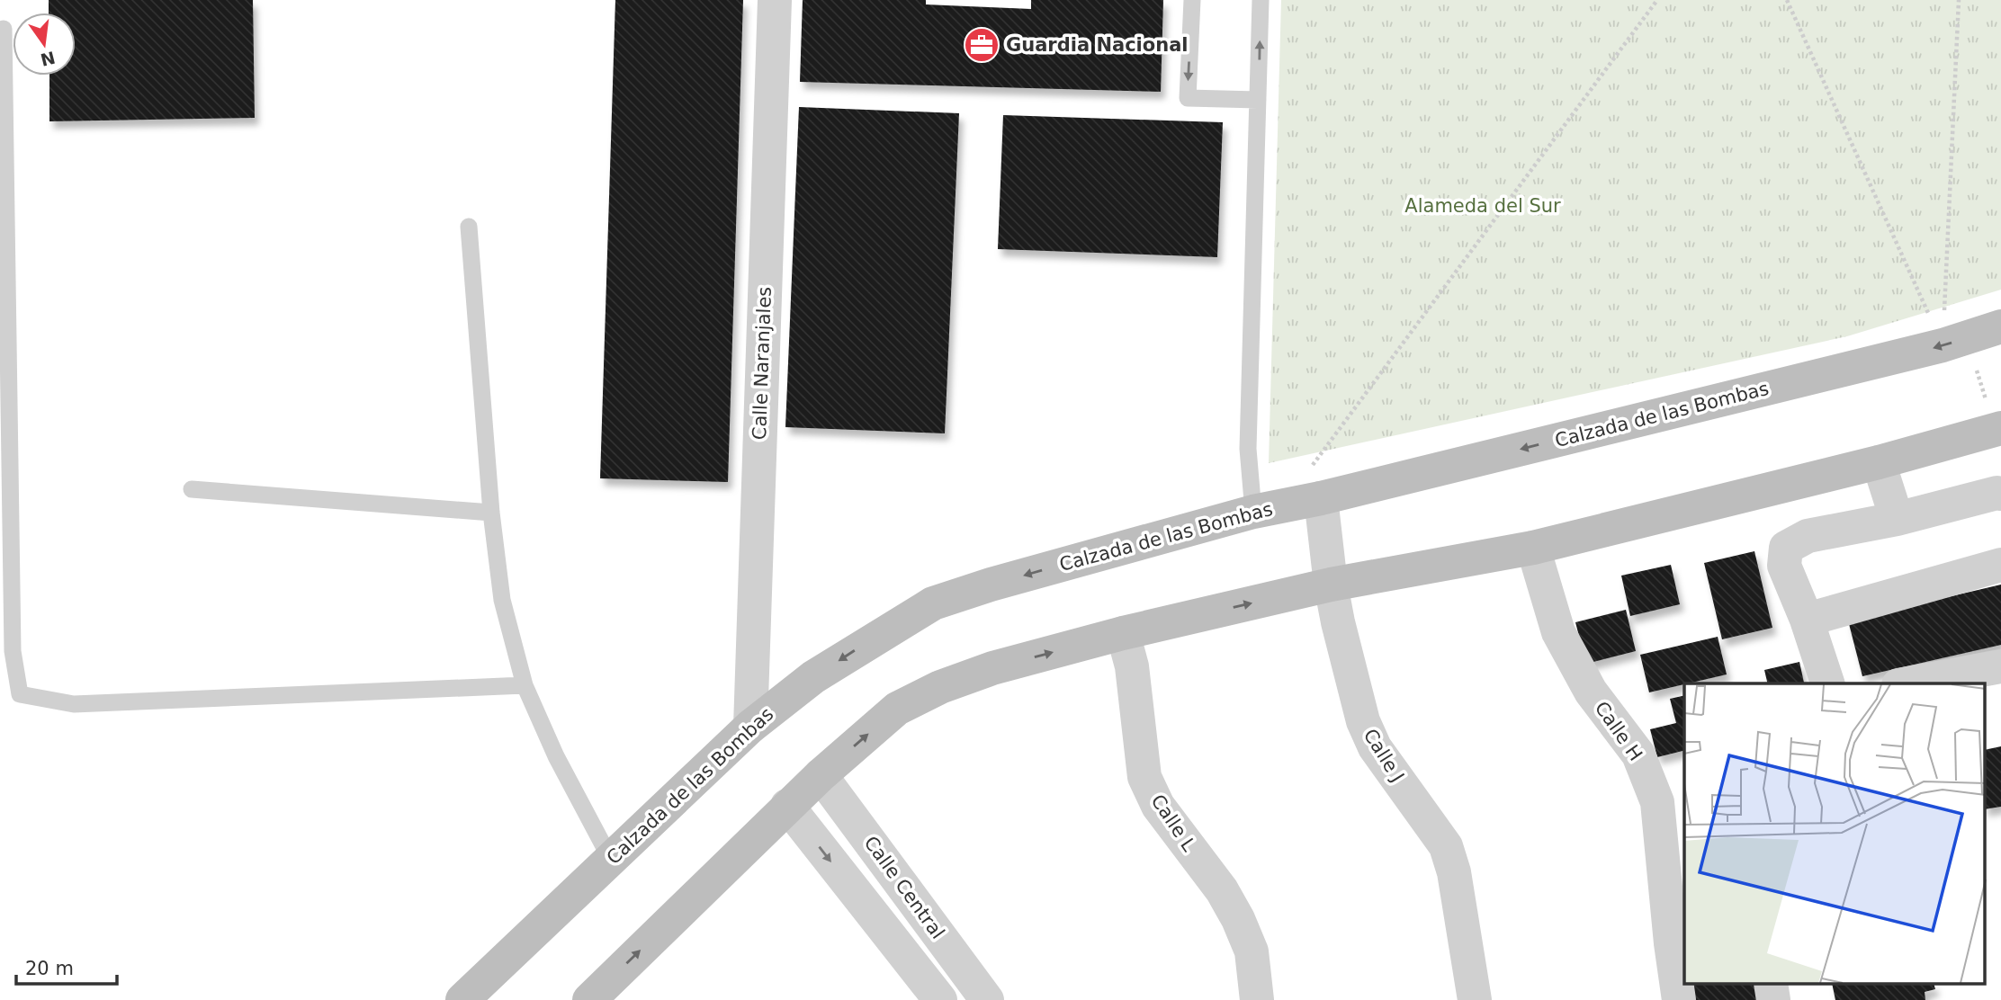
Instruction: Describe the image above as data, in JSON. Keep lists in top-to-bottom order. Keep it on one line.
{"streets":{"main road":["Calzada de las Bombas"],"street":["Calle Naranjales","Calle H","Calle J","Calle L","Calle Central"]},"crossings":[["Calle Naranjales","Calzada de las Bombas"],["Calzada de las Bombas","Calle J"]],"parks":["Alameda del Sur"],"places":{"office":["Guardia Nacional"]},"scale_bar":"20 m","north":"bottom"}
